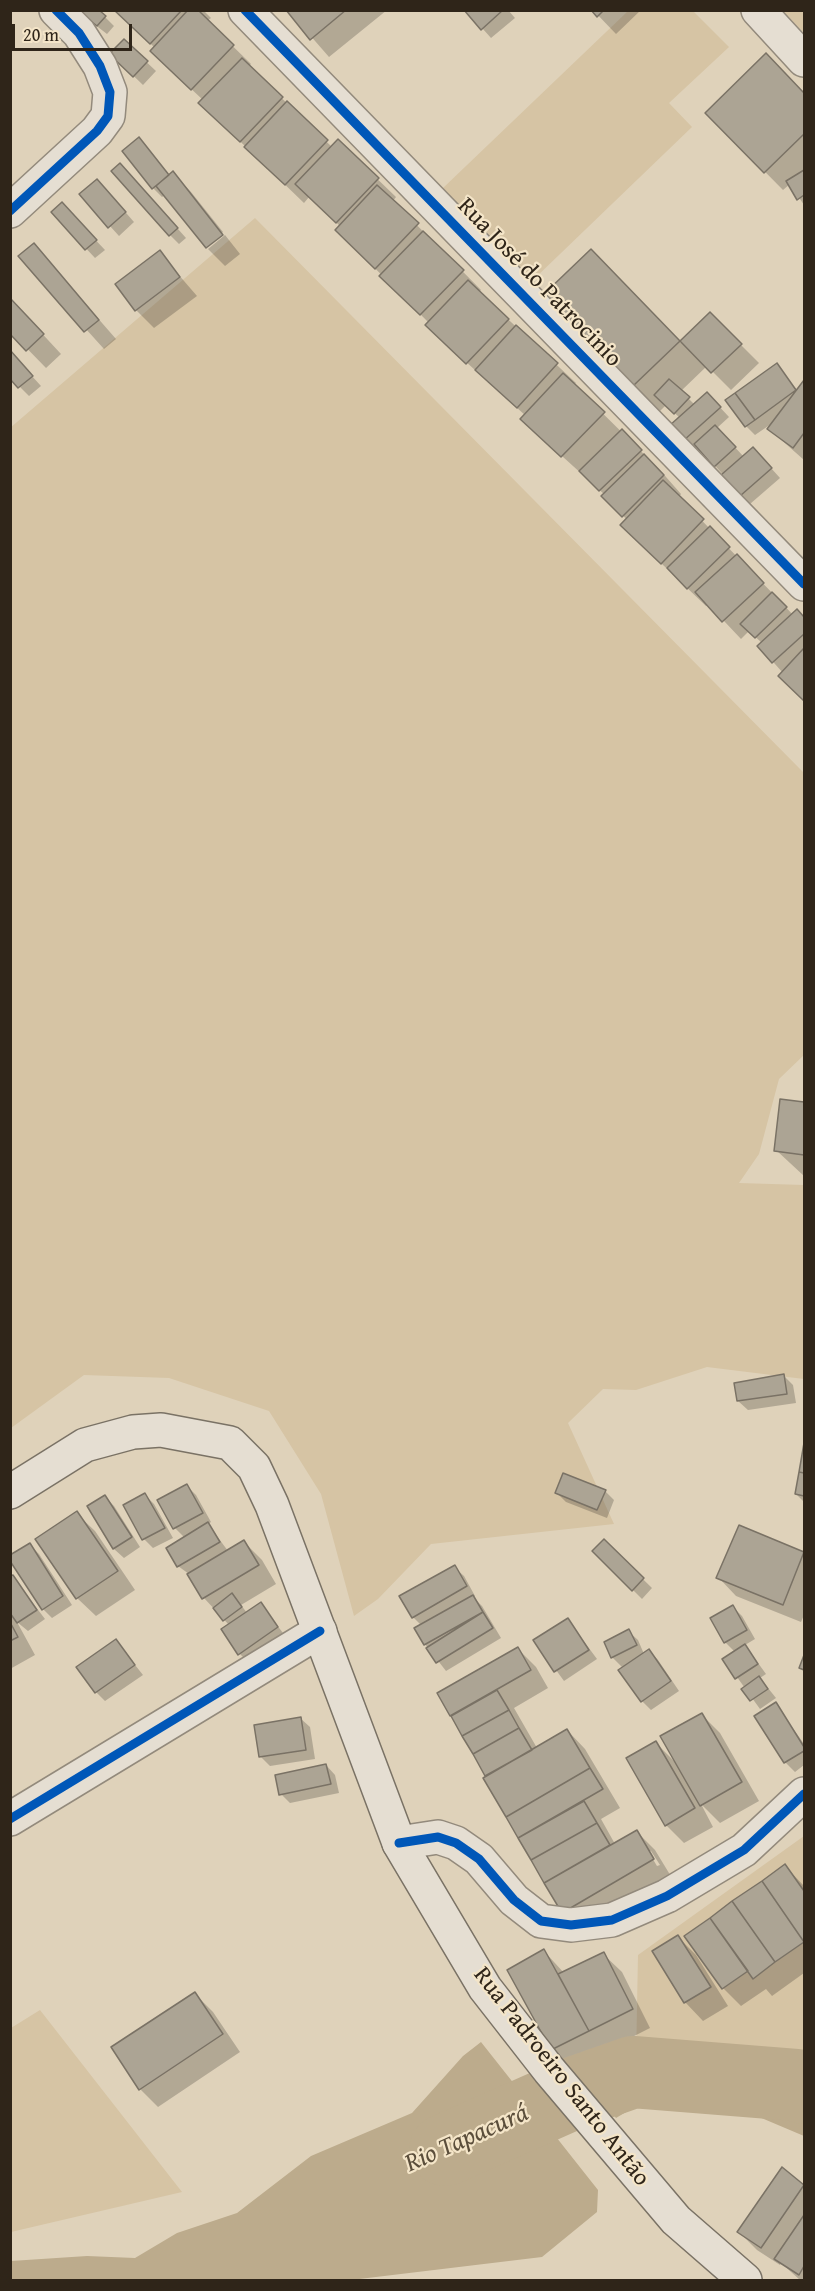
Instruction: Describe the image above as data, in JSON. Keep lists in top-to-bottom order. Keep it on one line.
{"streets":{"street":["Rua José do Patrocinio","Rua Padroeiro Santo Antão"]},"water":["Rio Tapacurá"],"scale_bar":"20 m"}
